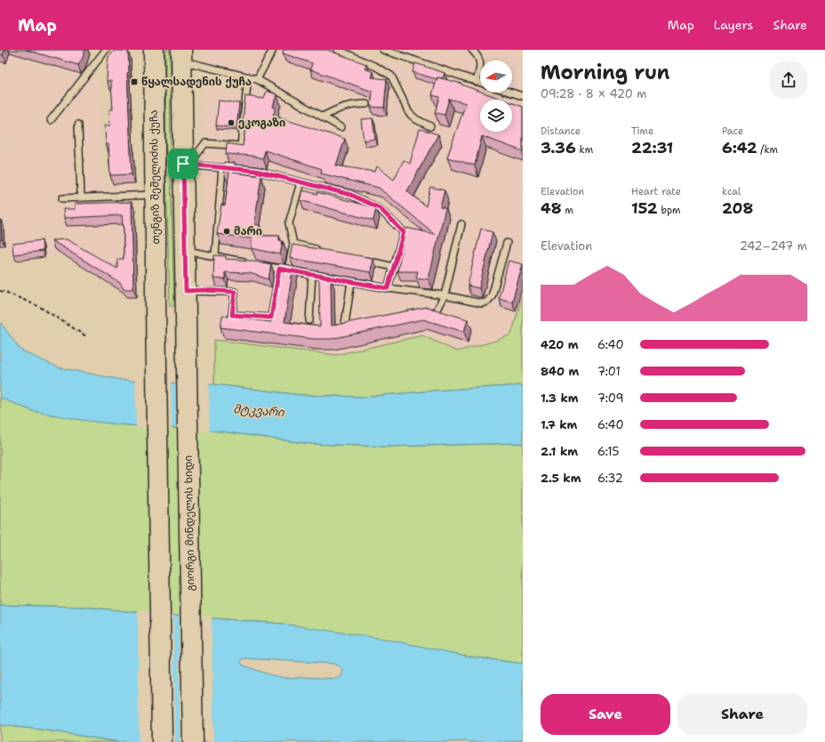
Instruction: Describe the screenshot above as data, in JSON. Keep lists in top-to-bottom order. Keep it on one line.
{"streets":{"main road":["თენგიზ შეშელიძის ქუჩა","გიორგი მინდელის ხიდი"]},"water":["მტკვარი"],"places":{"transit":["წყალსადენის ქუჩა"],"other":["ეკოგაზი","მარი"]},"north":"left","page":{"header":"Map","nav":["Map","Layers","Share"],"heading":["Morning run","09:28 · 8 × 420 m"],"stats":[["Distance","3.36 km"],["Time","22:31"],["Pace","6:42 /km"],["Elevation","48 m"],["Heart rate","152 bpm"],["kcal","208"]],"chart":["Elevation","242–247 m"],"list":[{"name":"420 m","note":"6:40"},{"name":"840 m","note":"7:01"},{"name":"1.3 km","note":"7:09"},{"name":"1.7 km","note":"6:40"},{"name":"2.1 km","note":"6:15"},{"name":"2.5 km","note":"6:32"}],"buttons":["Save","Share"]}}
